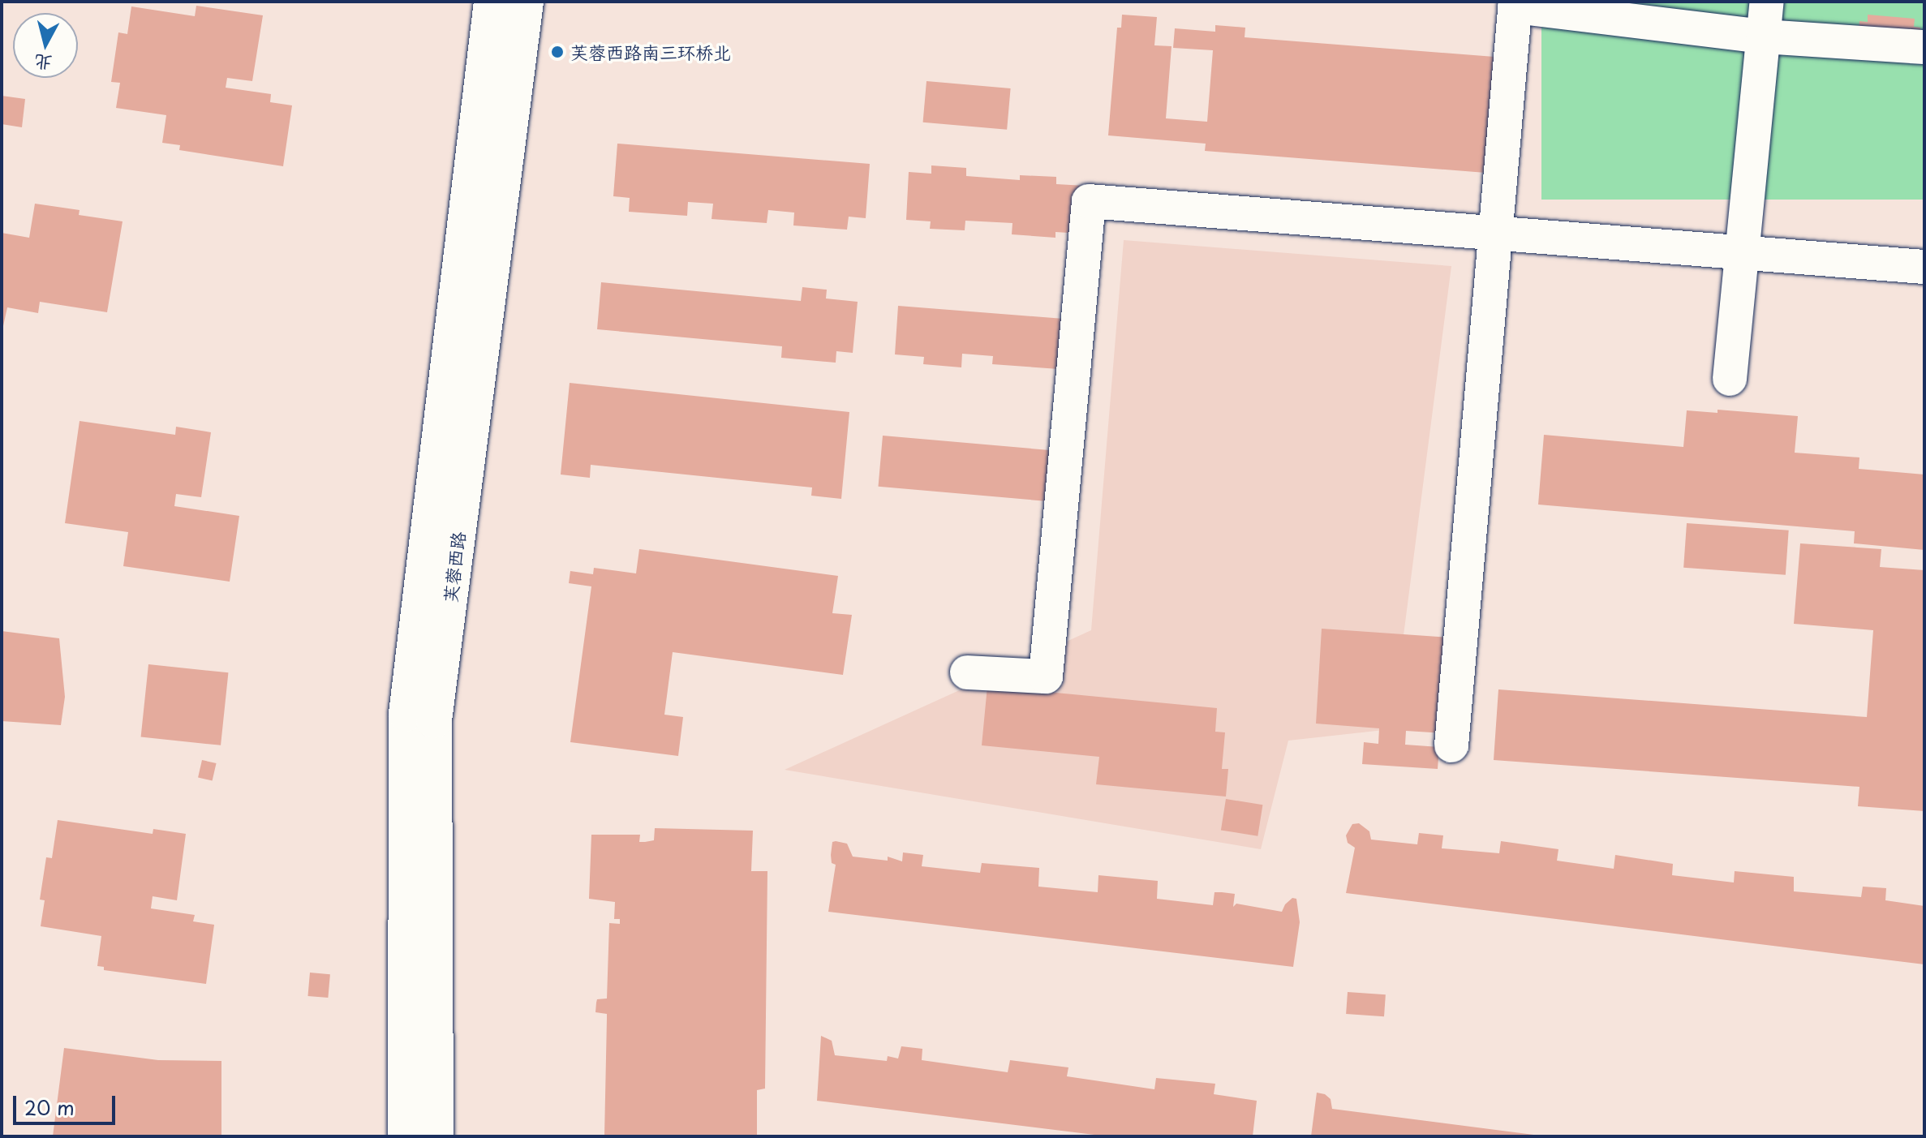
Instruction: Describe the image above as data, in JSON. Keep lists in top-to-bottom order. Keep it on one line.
{"streets":{"main road":["芙蓉西路"]},"places":["芙蓉西路南三环桥北"],"scale_bar":"20 m","north":"bottom"}
